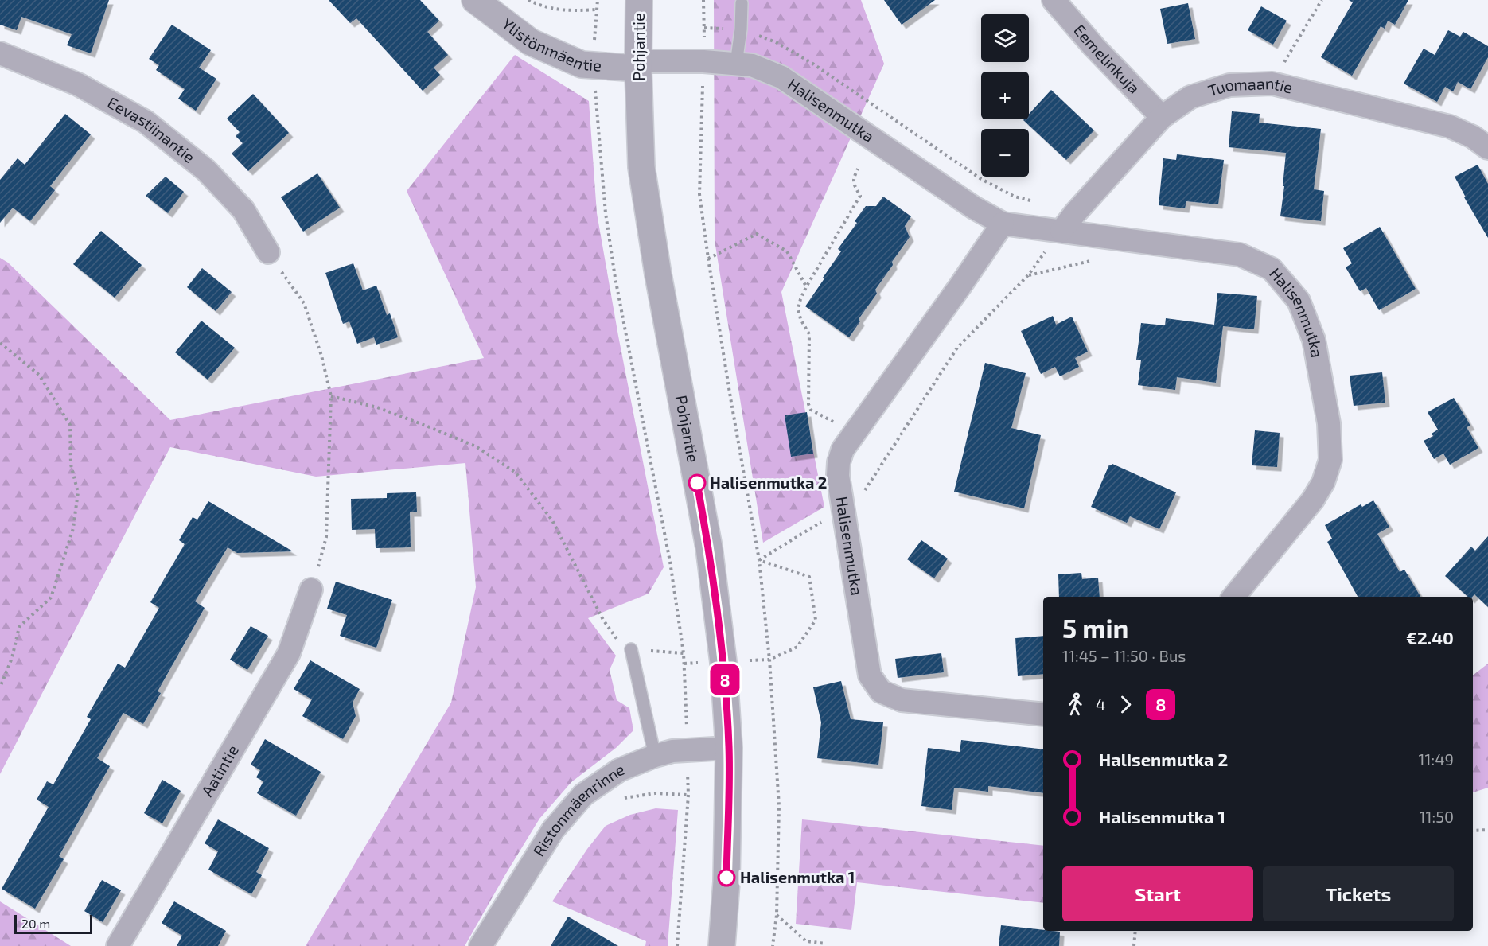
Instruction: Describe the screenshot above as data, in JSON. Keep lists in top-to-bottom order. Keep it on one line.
{"streets":{"street":["Ylistönmäentie","Pohjantie","Eemelinkuja","Tuomaantie","Halisenmutka","Eevastiinantie","Aatintie","Ristonmäenrinne"]},"crossings":[["Ylistönmäentie","Pohjantie"],["Ylistönmäentie","Halisenmutka"],["Pohjantie","Halisenmutka"],["Pohjantie","Ristonmäenrinne"],["Eemelinkuja","Tuomaantie"],["Tuomaantie","Halisenmutka"]],"places":["Halisenmutka 2","Halisenmutka 1"],"lines":["bus line 8"],"scale_bar":"20 m","page":{"on_map":"8","map_buttons":["+","−"],"heading":["5 min","11:45 – 11:50 · Bus","€2.40"],"legs":["4","8"],"list":[{"name":"Halisenmutka 2","value":"11:49"},{"name":"Halisenmutka 1","value":"11:50"}],"buttons":["Start","Tickets"],"scale":"20 m"}}
